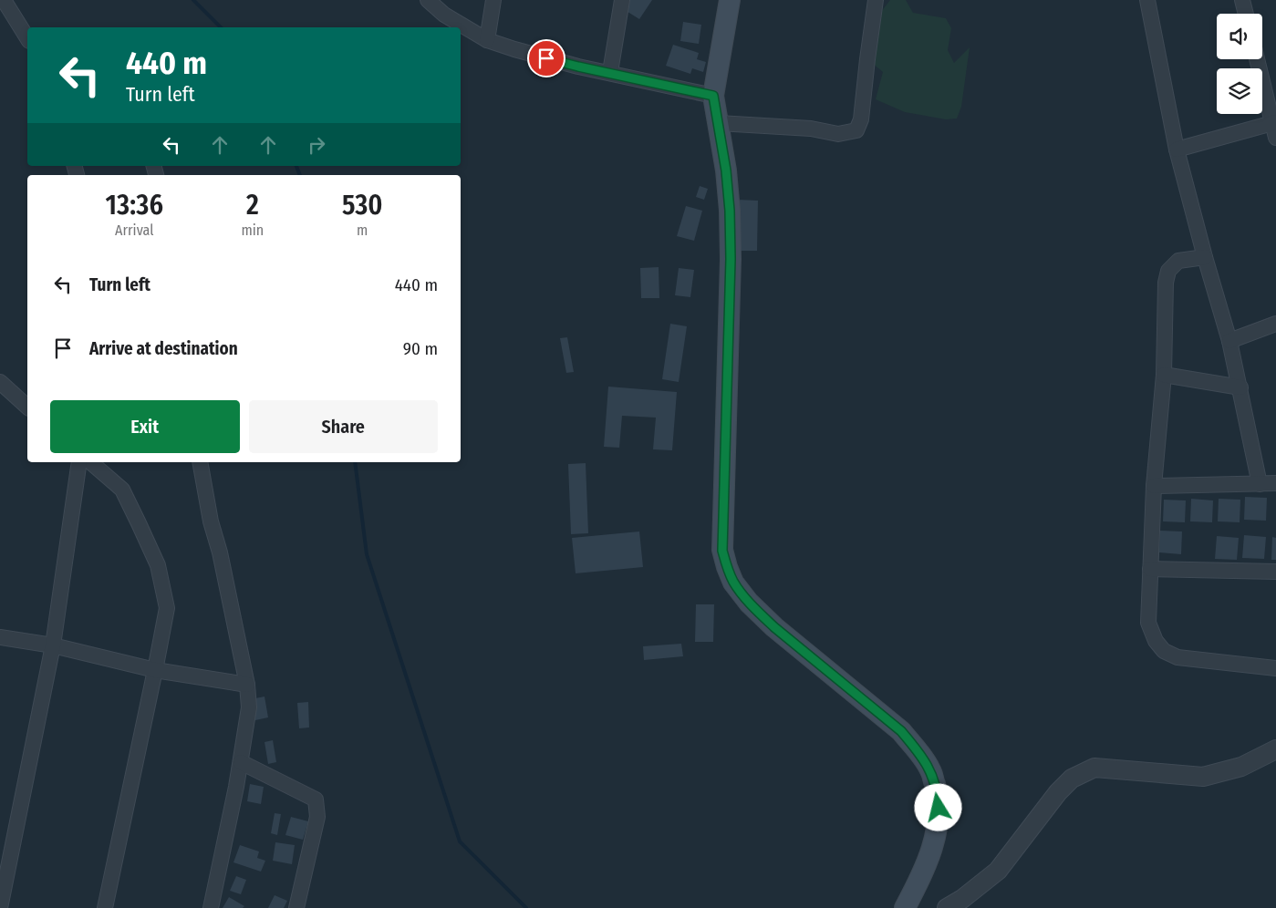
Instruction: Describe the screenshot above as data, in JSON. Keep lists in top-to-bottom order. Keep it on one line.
{"page":{"turn":["440 m","Turn left"],"eta":["13:36","Arrival","2","min","530","m"],"list":[{"name":"Turn left","value":"440 m"},{"name":"Arrive at destination","value":"90 m"}],"buttons":["Exit","Share"]}}
